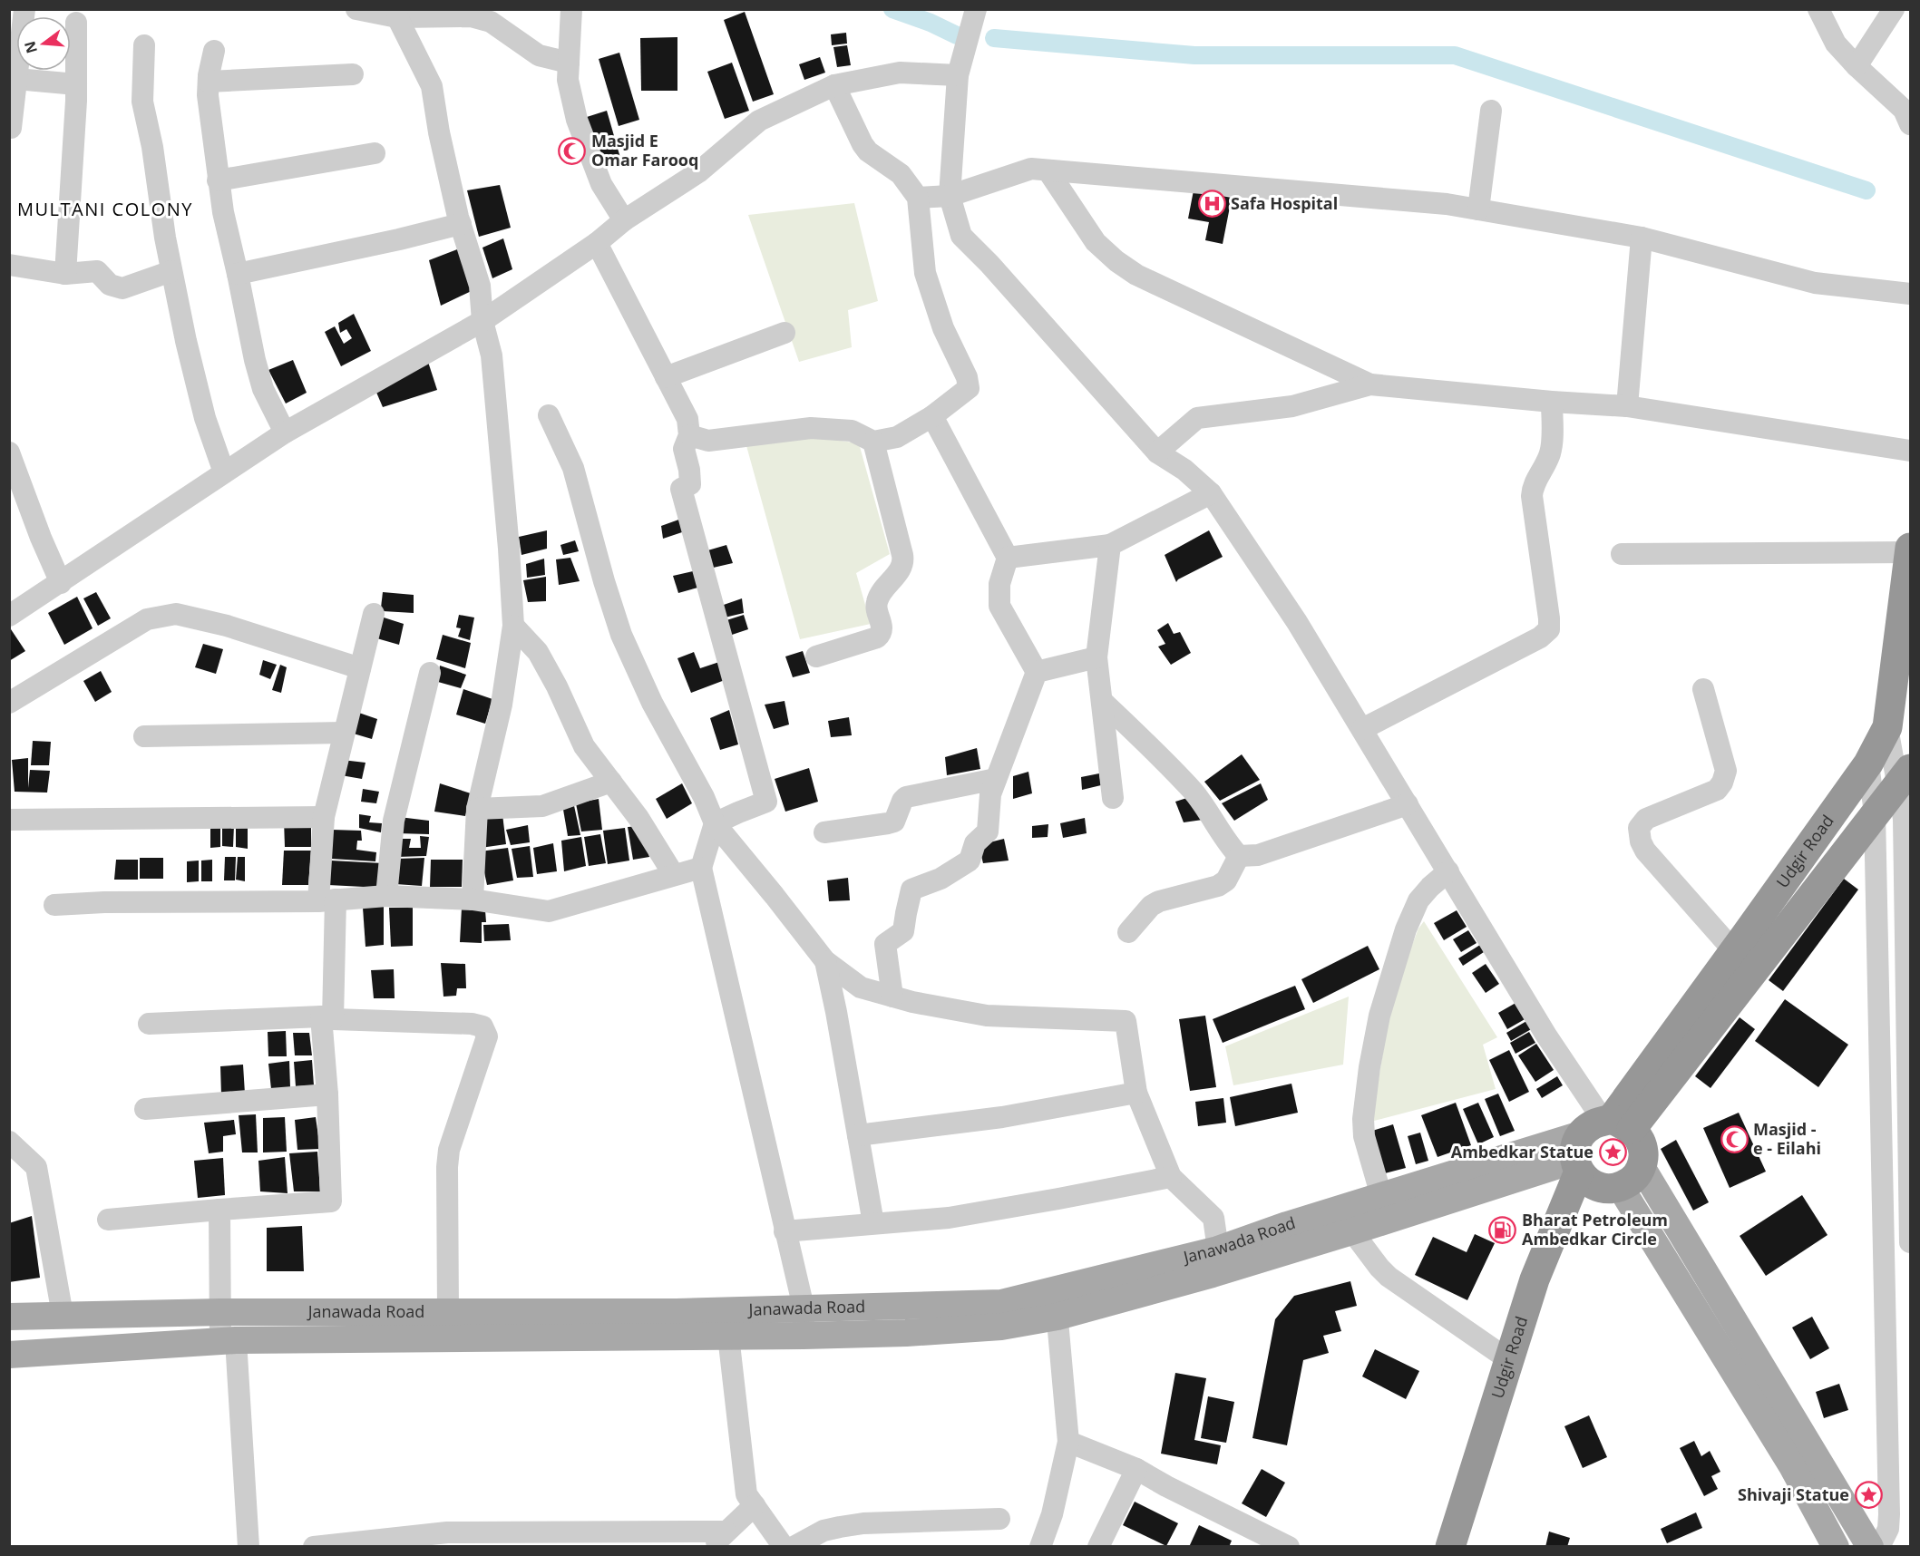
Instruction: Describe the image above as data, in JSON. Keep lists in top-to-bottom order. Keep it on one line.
{"streets":{"highway":["Udgir Road"],"main road":["Janawada Road"]},"crossings":[["Udgir Road","Janawada Road"]],"districts":["MULTANI COLONY"],"places":{"mosque":["Masjid E Omar Farooq","Masjid - e - Eilahi"],"hospital":["Safa Hospital"],"place":["Ambedkar Statue","Shivaji Statue"],"fuel station":["Bharat Petroleum Ambedkar Circle"]},"north":"left"}
